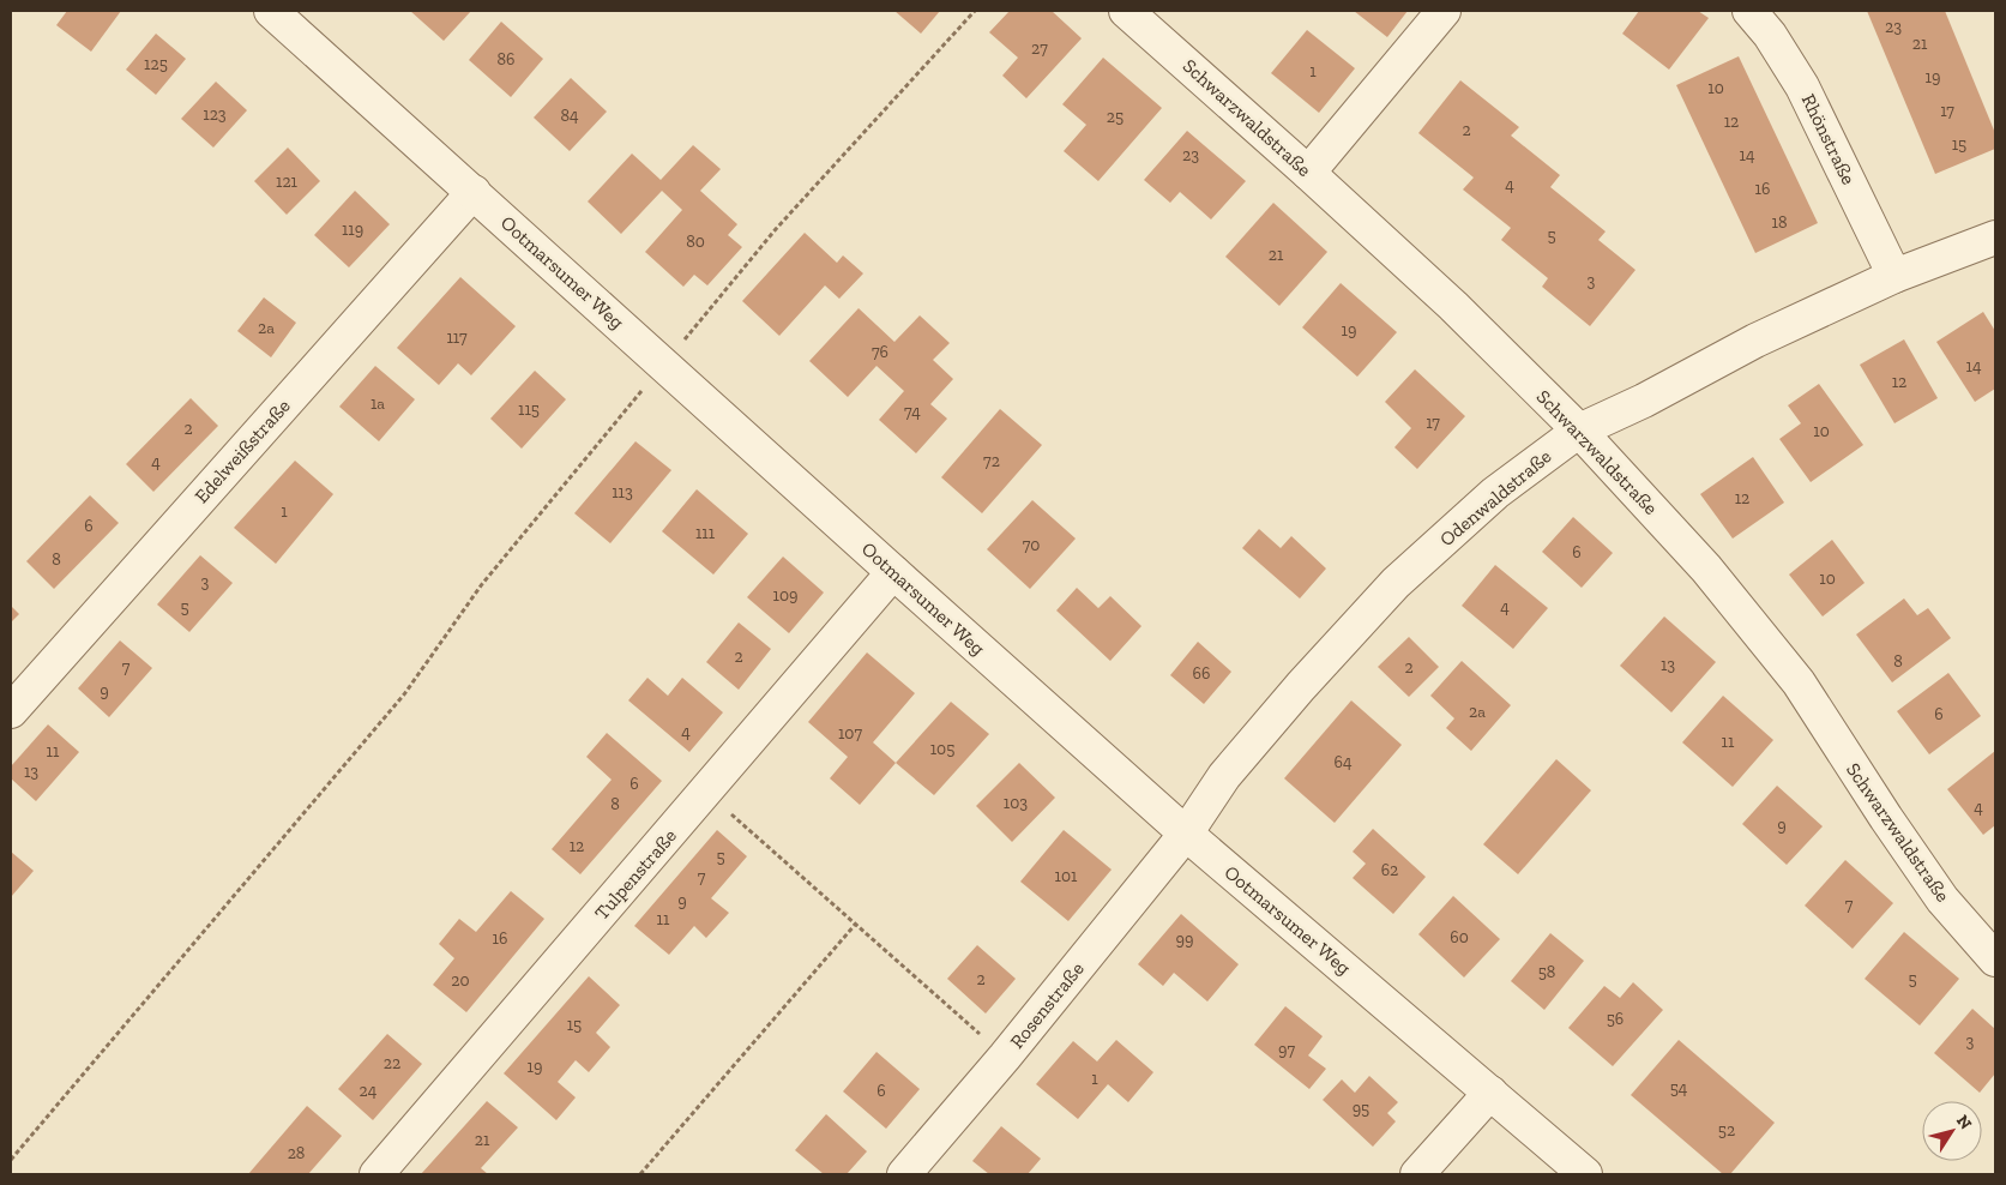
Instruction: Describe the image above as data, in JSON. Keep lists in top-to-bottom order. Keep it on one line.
{"streets":{"street":["Schwarzwaldstraße","Rhönstraße","Ootmarsumer Weg","Edelweißstraße","Odenwaldstraße","Tulpenstraße","Rosenstraße"]},"crossings":[["Schwarzwaldstraße","Odenwaldstraße"],["Rhönstraße","Odenwaldstraße"],["Ootmarsumer Weg","Edelweißstraße"],["Ootmarsumer Weg","Odenwaldstraße"],["Ootmarsumer Weg","Tulpenstraße"],["Ootmarsumer Weg","Rosenstraße"],["Odenwaldstraße","Rosenstraße"]],"house_numbers":["23","21","27","86","125","1","19","10","17","123","84","25","12","2","15","23","14","121","4","16","18","119","5","80","21","3","2a","19","117","76","14","12","1a","115","74","17","2","10","72","4","113","12","1","6","111","70","6","8","10","3","109","5","4","2","8","13","7","2","66","9","2a","6","4","107","11","105","11","64","13","6","103","8","4","9","12","5","62","101","7","9","7","11","60","16","99","58","2","5","20","56","15","3","97","22","19","1","54","24","6","95","52","21","28"],"north":"top right"}
